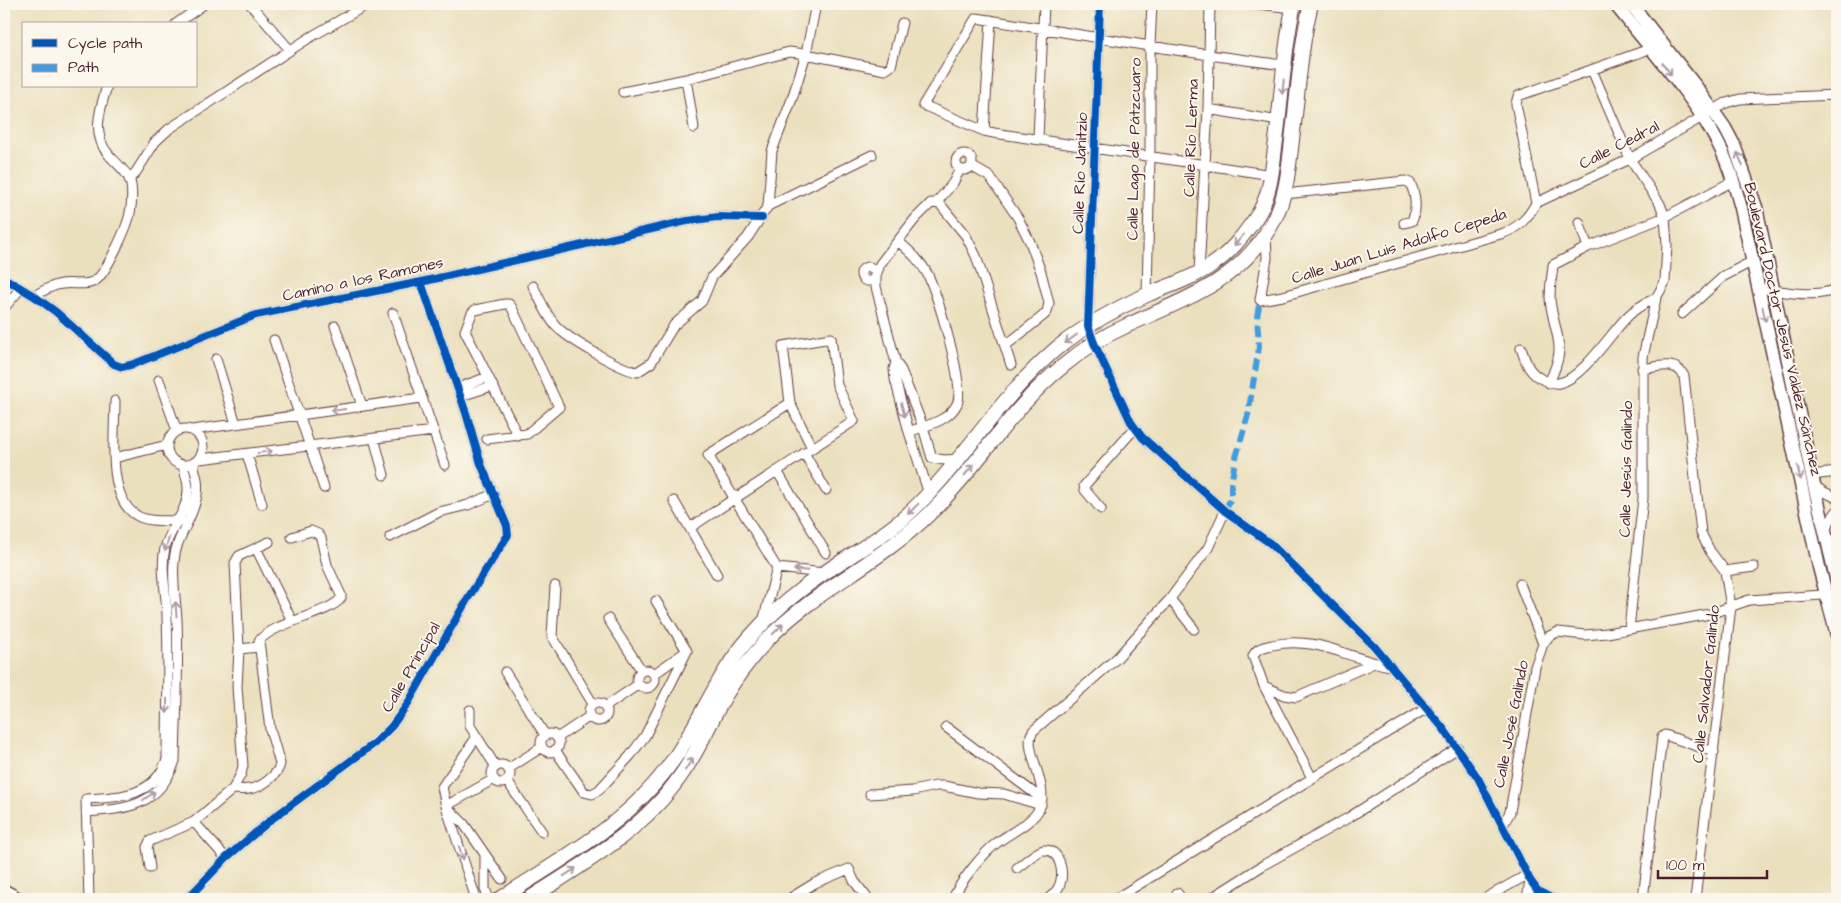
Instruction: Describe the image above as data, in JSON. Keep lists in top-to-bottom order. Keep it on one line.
{"streets":{"main road":["Boulevard Doctor Jesús Valdez Sánchez"],"street":["Calle Río Lerma","Calle Cedral","Calle Lago de Pátzcuaro","Calle Río Janitzio","Calle Juan Luis Adolfo Cepeda","Camino a los Ramones","Calle Jesús Galindo","Calle Principal","Calle Salvador Galindo","Calle José Galindo"]},"crossings":[["Calle Cedral","Calle Juan Luis Adolfo Cepeda"],["Calle Cedral","Boulevard Doctor Jesús Valdez Sánchez"],["Calle Río Janitzio","Calle José Galindo"],["Camino a los Ramones","Calle Principal"],["Boulevard Doctor Jesús Valdez Sánchez","Calle José Galindo"],["Calle Jesús Galindo","Calle Salvador Galindo"],["Calle Jesús Galindo","Calle José Galindo"],["Calle Salvador Galindo","Calle José Galindo"]],"legend":["Cycle path","Path"],"scale_bar":"100 m"}
